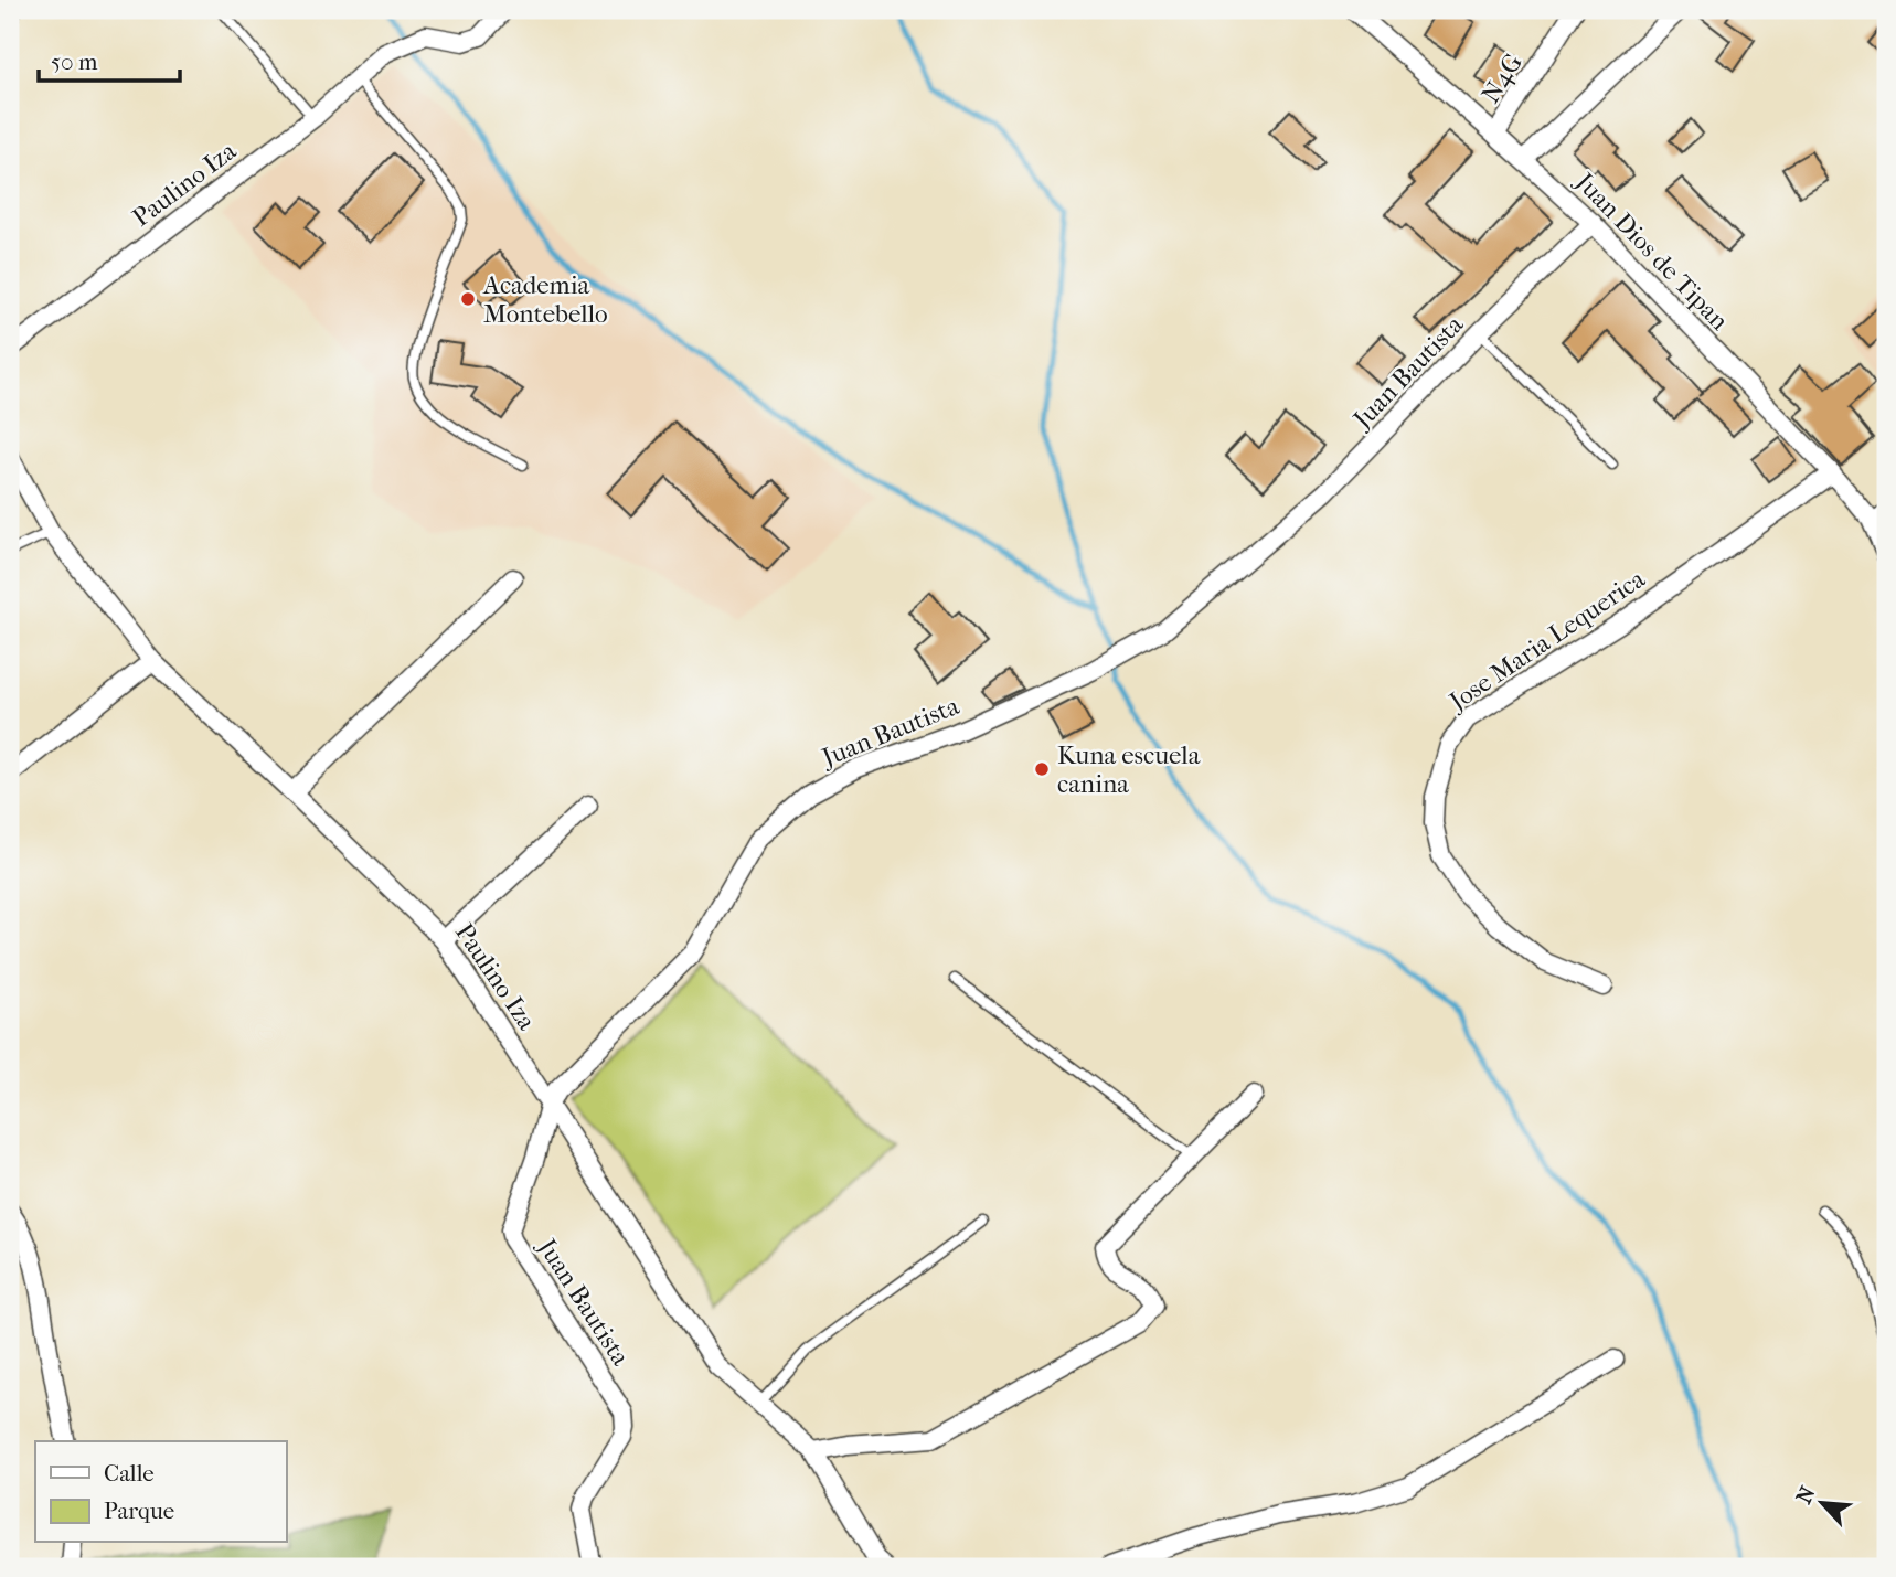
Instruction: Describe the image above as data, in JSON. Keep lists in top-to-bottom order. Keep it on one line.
{"streets":{"street":["N4G","Paulino Iza","Juan Dios de Tipan","Juan Bautista","Jose Maria Lequerica"]},"crossings":[["N4G","Juan Dios de Tipan"],["Paulino Iza","Juan Bautista"],["Juan Dios de Tipan","Juan Bautista"],["Juan Dios de Tipan","Jose Maria Lequerica"]],"places":["Academia Montebello","Kuna escuela canina"],"legend":["Calle","Parque"],"scale_bar":"50 m","north":"top left"}
